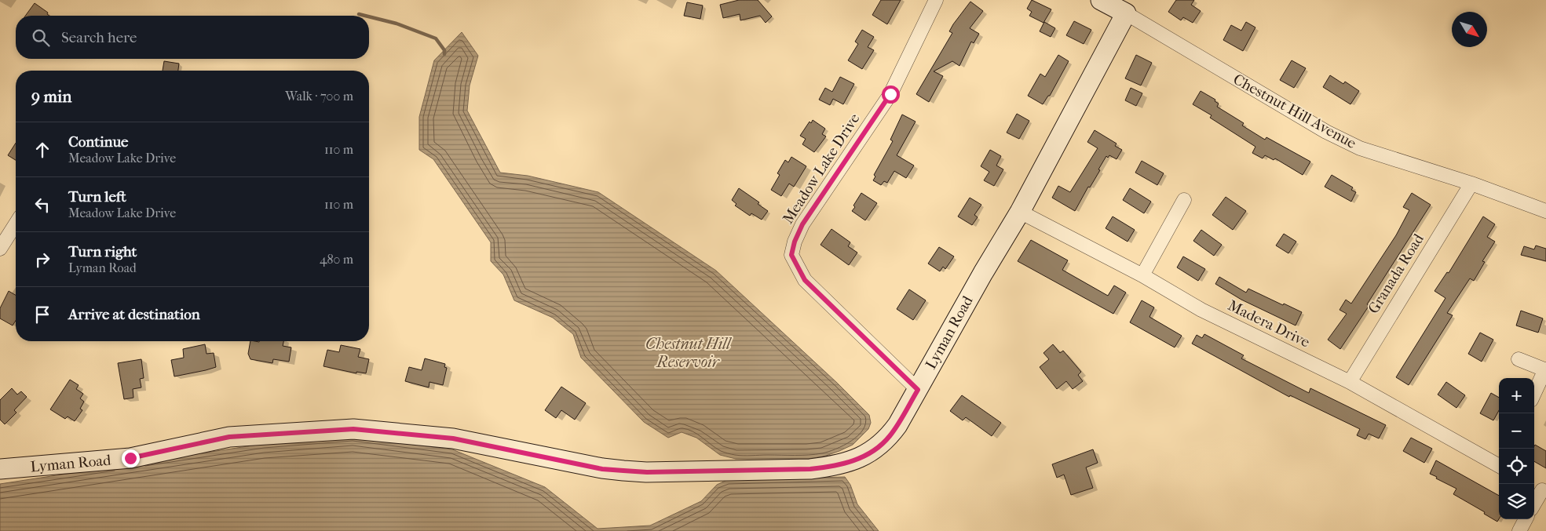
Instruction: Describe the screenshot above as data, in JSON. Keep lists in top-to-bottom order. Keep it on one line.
{"streets":{"street":["Chestnut Hill Avenue","Meadow Lake Drive","Granada Road","Madera Drive","Lyman Road"]},"crossings":[["Chestnut Hill Avenue","Granada Road"],["Chestnut Hill Avenue","Lyman Road"],["Meadow Lake Drive","Lyman Road"],["Granada Road","Madera Drive"],["Madera Drive","Lyman Road"]],"water":["Chestnut Hill Reservoir"],"north":"bottom right","page":{"search":"Search here","heading":["9 min","Walk · 700 m"],"list":[["Continue","Meadow Lake Drive","110 m"],["Turn left","Meadow Lake Drive","110 m"],["Turn right","Lyman Road","480 m"],"Arrive at destination"],"map_buttons":["+","−"]}}
